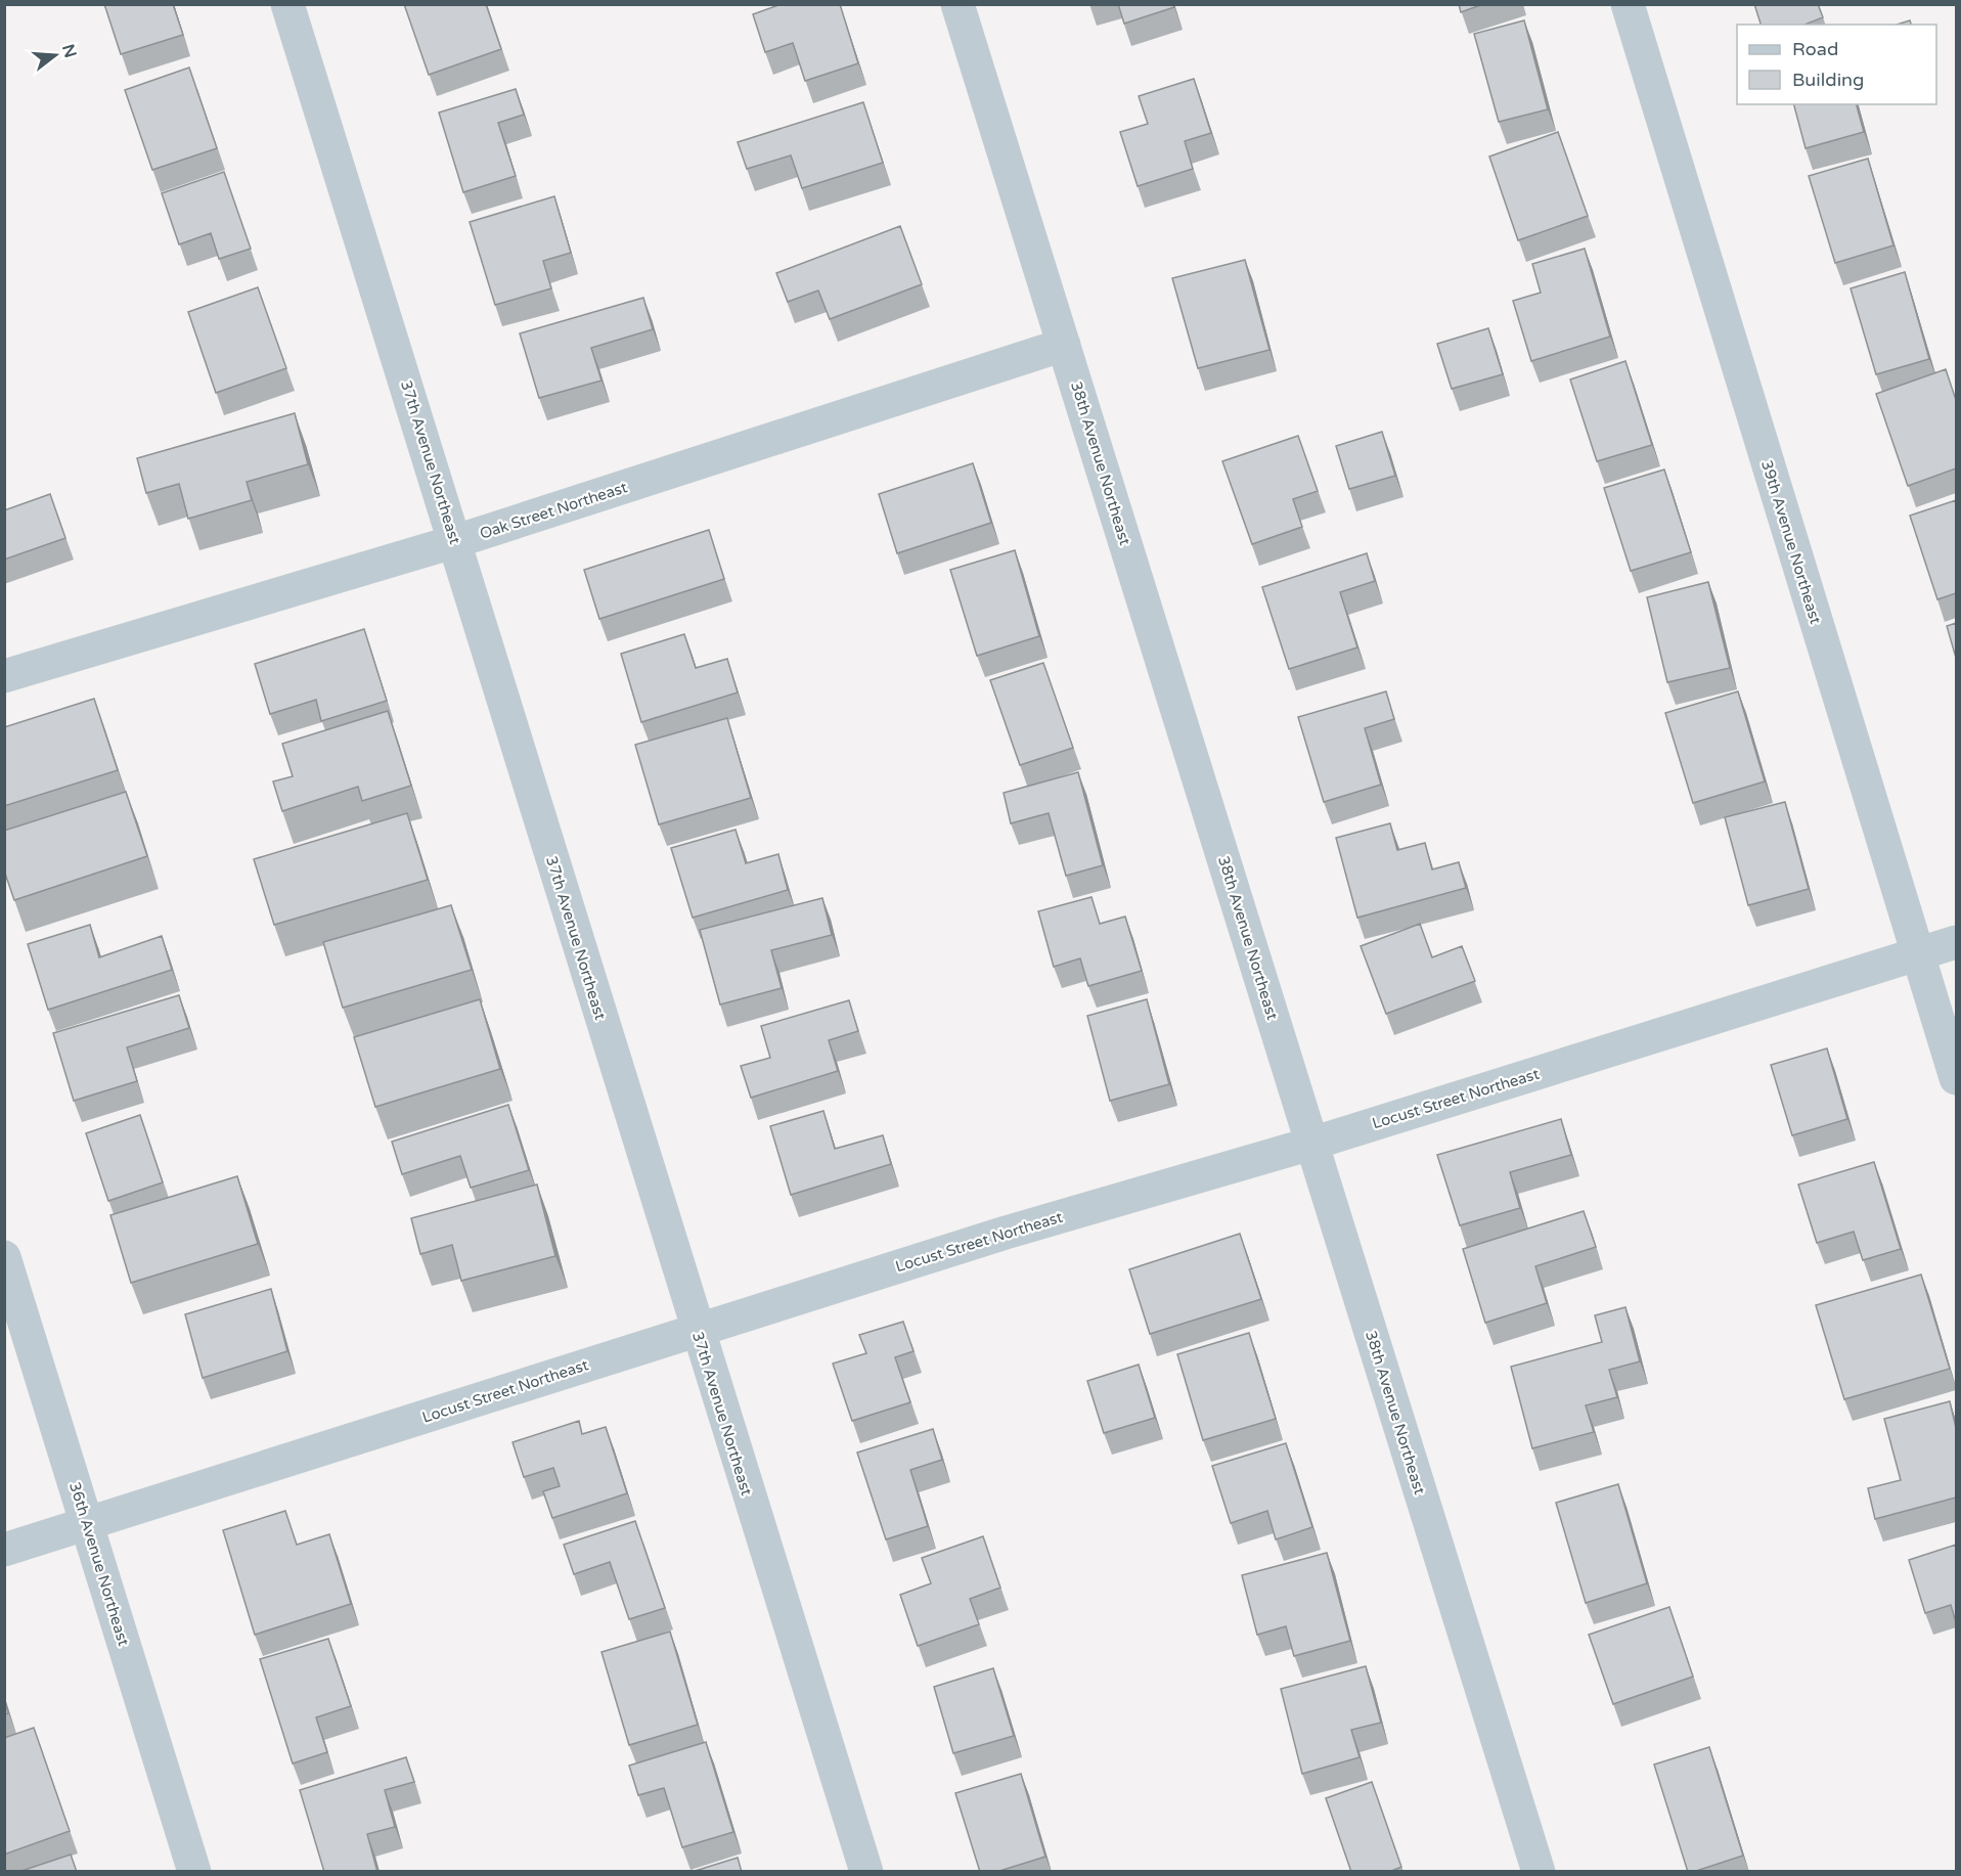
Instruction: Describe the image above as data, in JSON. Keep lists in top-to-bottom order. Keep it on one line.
{"streets":{"street":["37th Avenue Northeast","38th Avenue Northeast","Oak Street Northeast","39th Avenue Northeast","Locust Street Northeast","36th Avenue Northeast"]},"crossings":[["37th Avenue Northeast","Oak Street Northeast"],["37th Avenue Northeast","Locust Street Northeast"],["38th Avenue Northeast","Oak Street Northeast"],["38th Avenue Northeast","Locust Street Northeast"],["39th Avenue Northeast","Locust Street Northeast"],["Locust Street Northeast","36th Avenue Northeast"]],"legend":["Road","Building"],"north":"right"}
